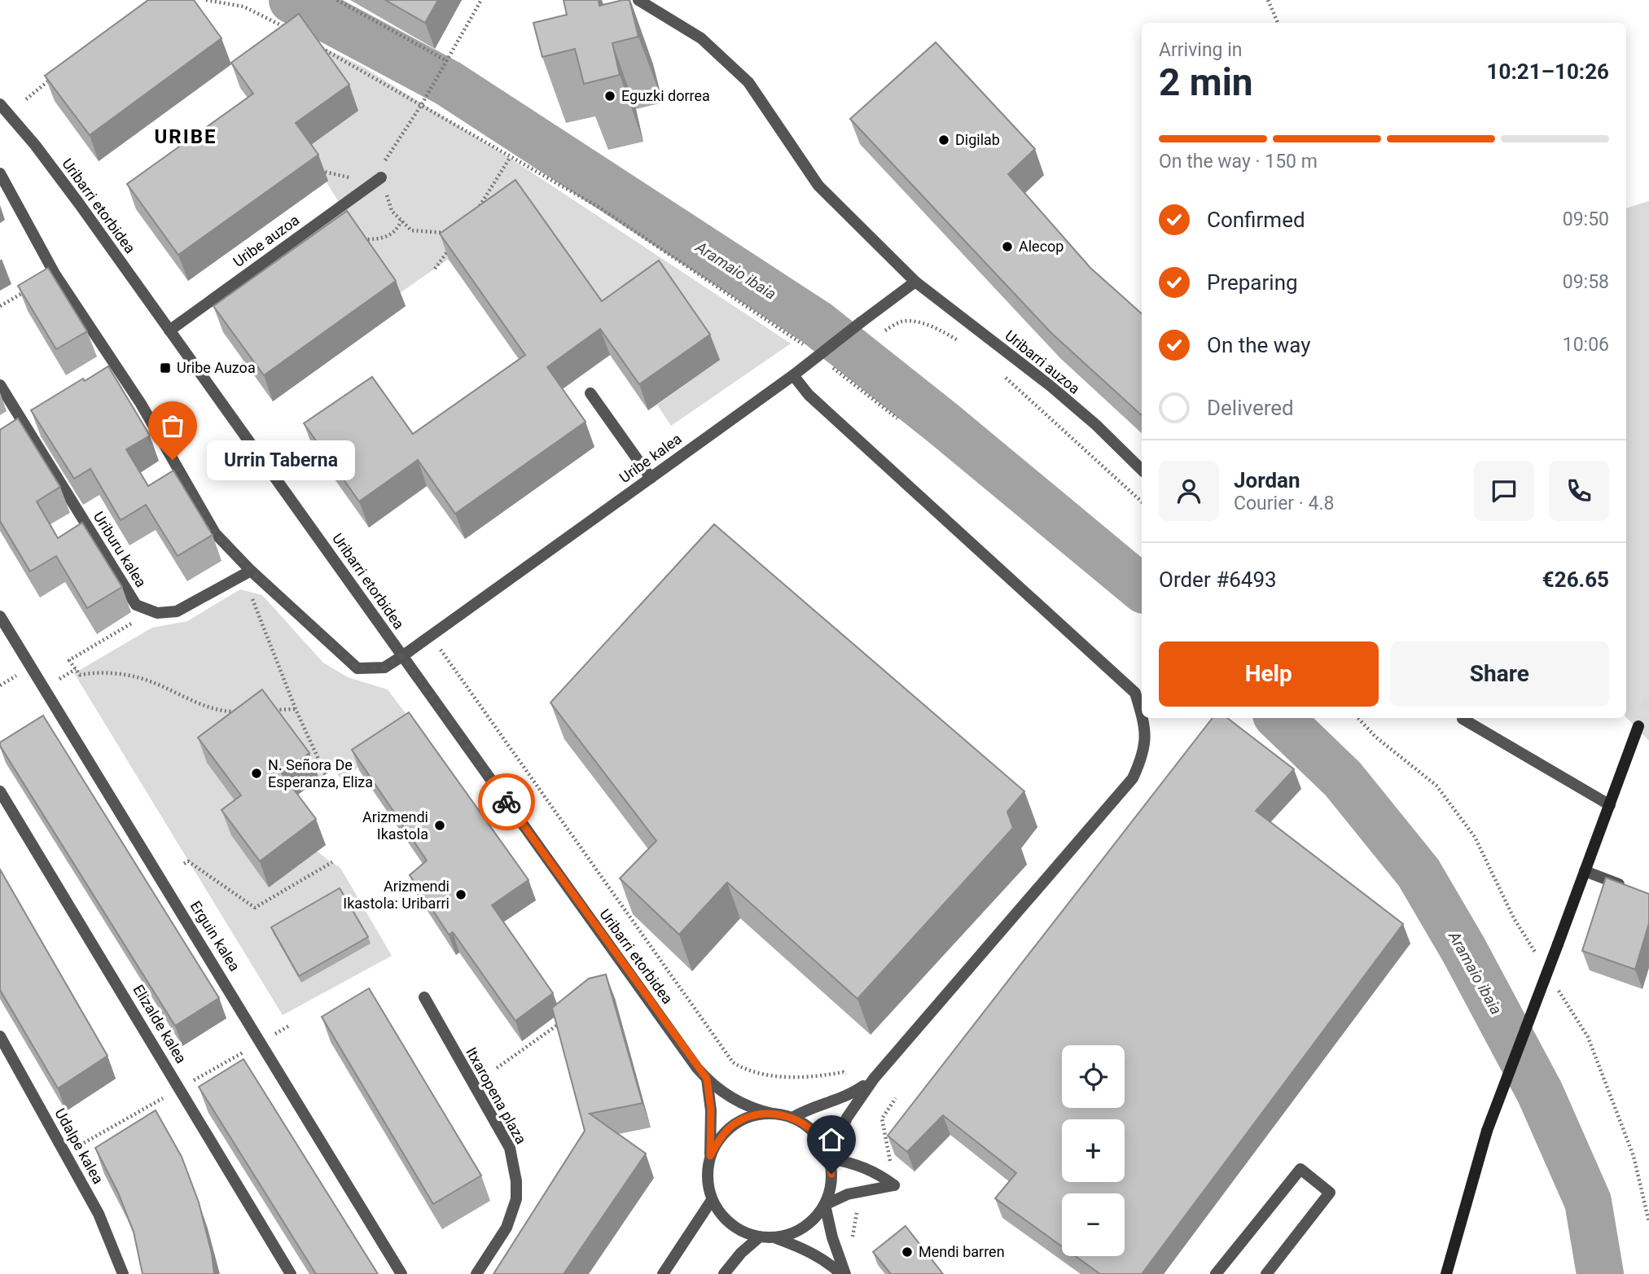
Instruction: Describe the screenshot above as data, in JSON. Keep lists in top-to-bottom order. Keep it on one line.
{"streets":{"street":["Uribarri etorbidea","Uribe auzoa","Uribarri auzoa","Uribe kalea","Uriburu kalea","Erguin kalea","Elizalde kalea","Itxaropena plaza","Udalpe kalea"]},"crossings":[["Uribarri etorbidea","Uribe auzoa"],["Uribarri etorbidea","Uribe kalea"],["Uribarri auzoa","Uribe kalea"]],"districts":["URIBE"],"water":["Aramaio ibaia"],"places":{"other":["Eguzki dorrea","Digilab","Alecop","Urrin Taberna","N. Señora De Esperanza, Eliza","Arizmendi Ikastola","Arizmendi Ikastola: Uribarri","Mendi barren"],"transit":["Uribe Auzoa"]},"page":{"heading":["2 min","Arriving in","10:21–10:26"],"panel":["Jordan","Courier · 4.8","Order #6493","€26.65"],"bar":"On the way · 150 m","list":[["Confirmed","09:50"],["Preparing","09:58"],["On the way","10:06"],"Delivered"],"bubble":"Urrin Taberna","buttons":["Help","Share"],"map_buttons":["+","−"]}}
